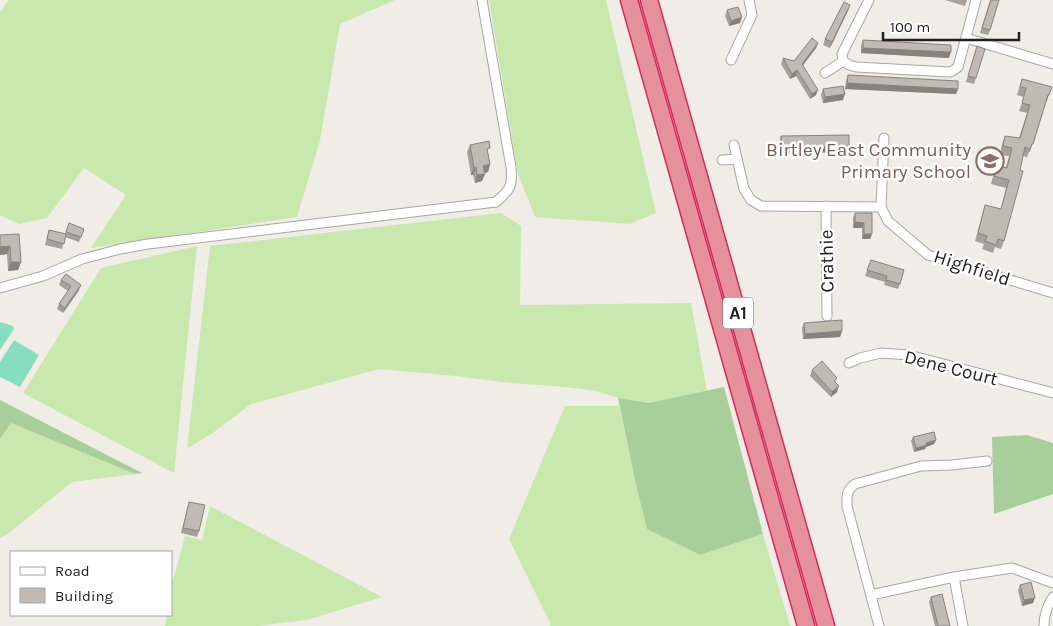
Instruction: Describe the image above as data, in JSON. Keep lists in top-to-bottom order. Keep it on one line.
{"streets":{"highway":["A1"],"street":["Crathie","Highfield","Dene Court"]},"crossings":[["Crathie","Highfield"]],"places":{"school or university":["Birtley East Community Primary School"]},"legend":["Road","Building"],"scale_bar":"100 m"}
